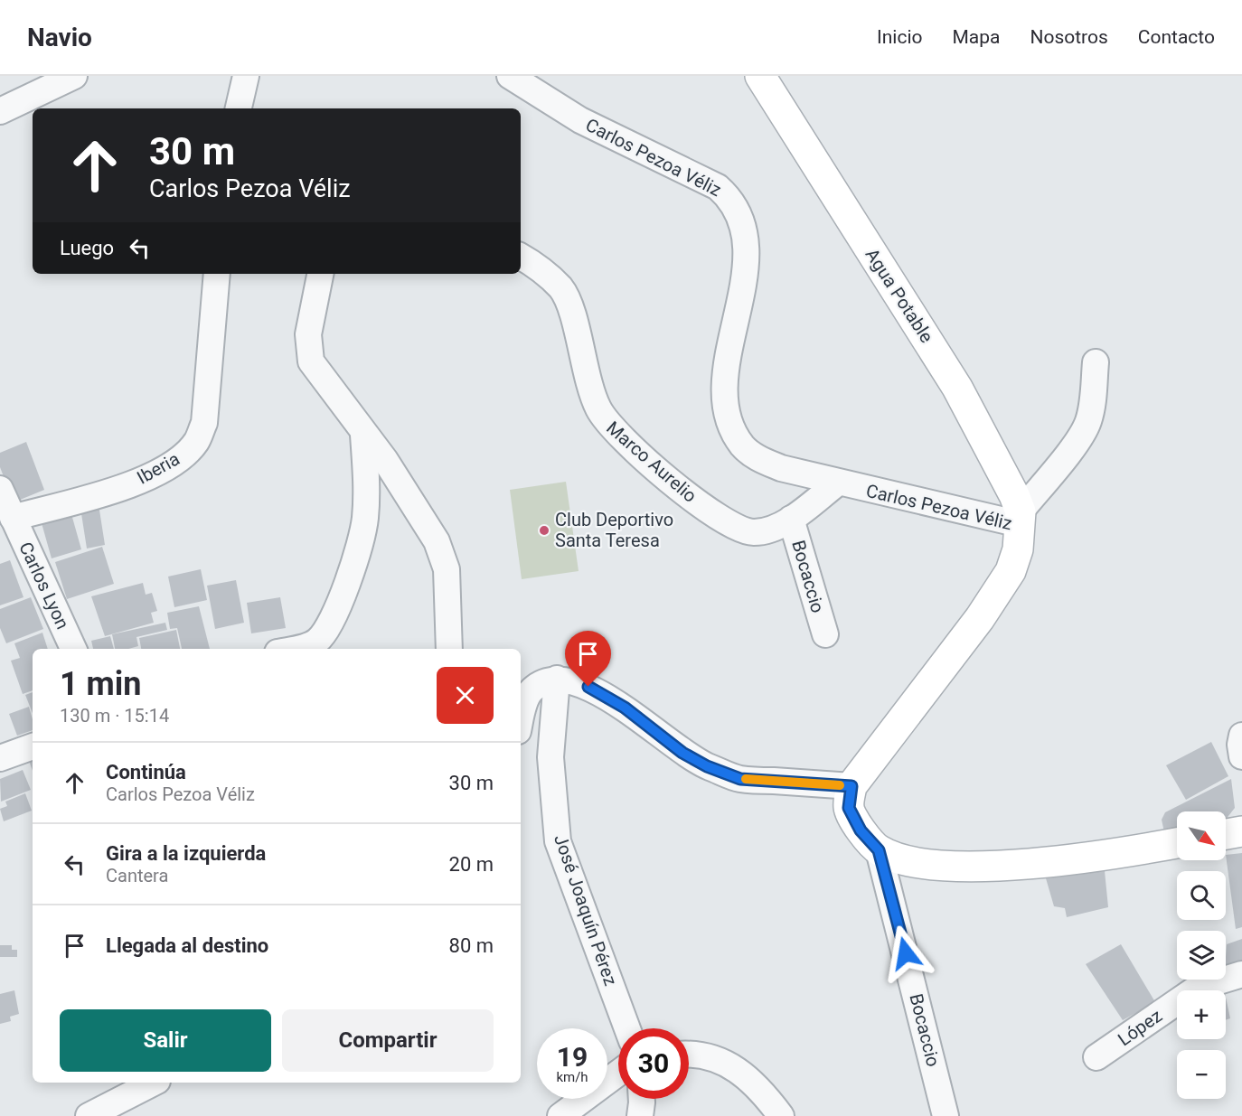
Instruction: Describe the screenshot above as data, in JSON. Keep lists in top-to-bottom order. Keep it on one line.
{"streets":{"main road":["Carlos Pezoa Véliz","Agua Potable"],"street":["Marco Aurelio","Iberia","Bocaccio","Carlos Lyon","José Joaquín Pérez","López"]},"crossings":[["Carlos Pezoa Véliz","Agua Potable"],["Carlos Pezoa Véliz","Marco Aurelio"],["Marco Aurelio","Bocaccio"],["Iberia","Carlos Lyon"]],"places":["Club Deportivo Santa Teresa"],"north":"bottom right","page":{"header":"Navio","nav":["Inicio","Mapa","Nosotros","Contacto"],"turn":["30 m","Carlos Pezoa Véliz"],"then":"Luego","heading":["1 min","130 m · 15:14"],"list":[{"name":"Continúa","note":"Carlos Pezoa Véliz","value":"30 m"},{"name":"Gira a la izquierda","note":"Cantera","value":"20 m"},{"name":"Llegada al destino","value":"80 m"}],"map_buttons":["+","−"],"buttons":["Salir","Compartir"],"speed":"19 km/h","limit":"30"}}
